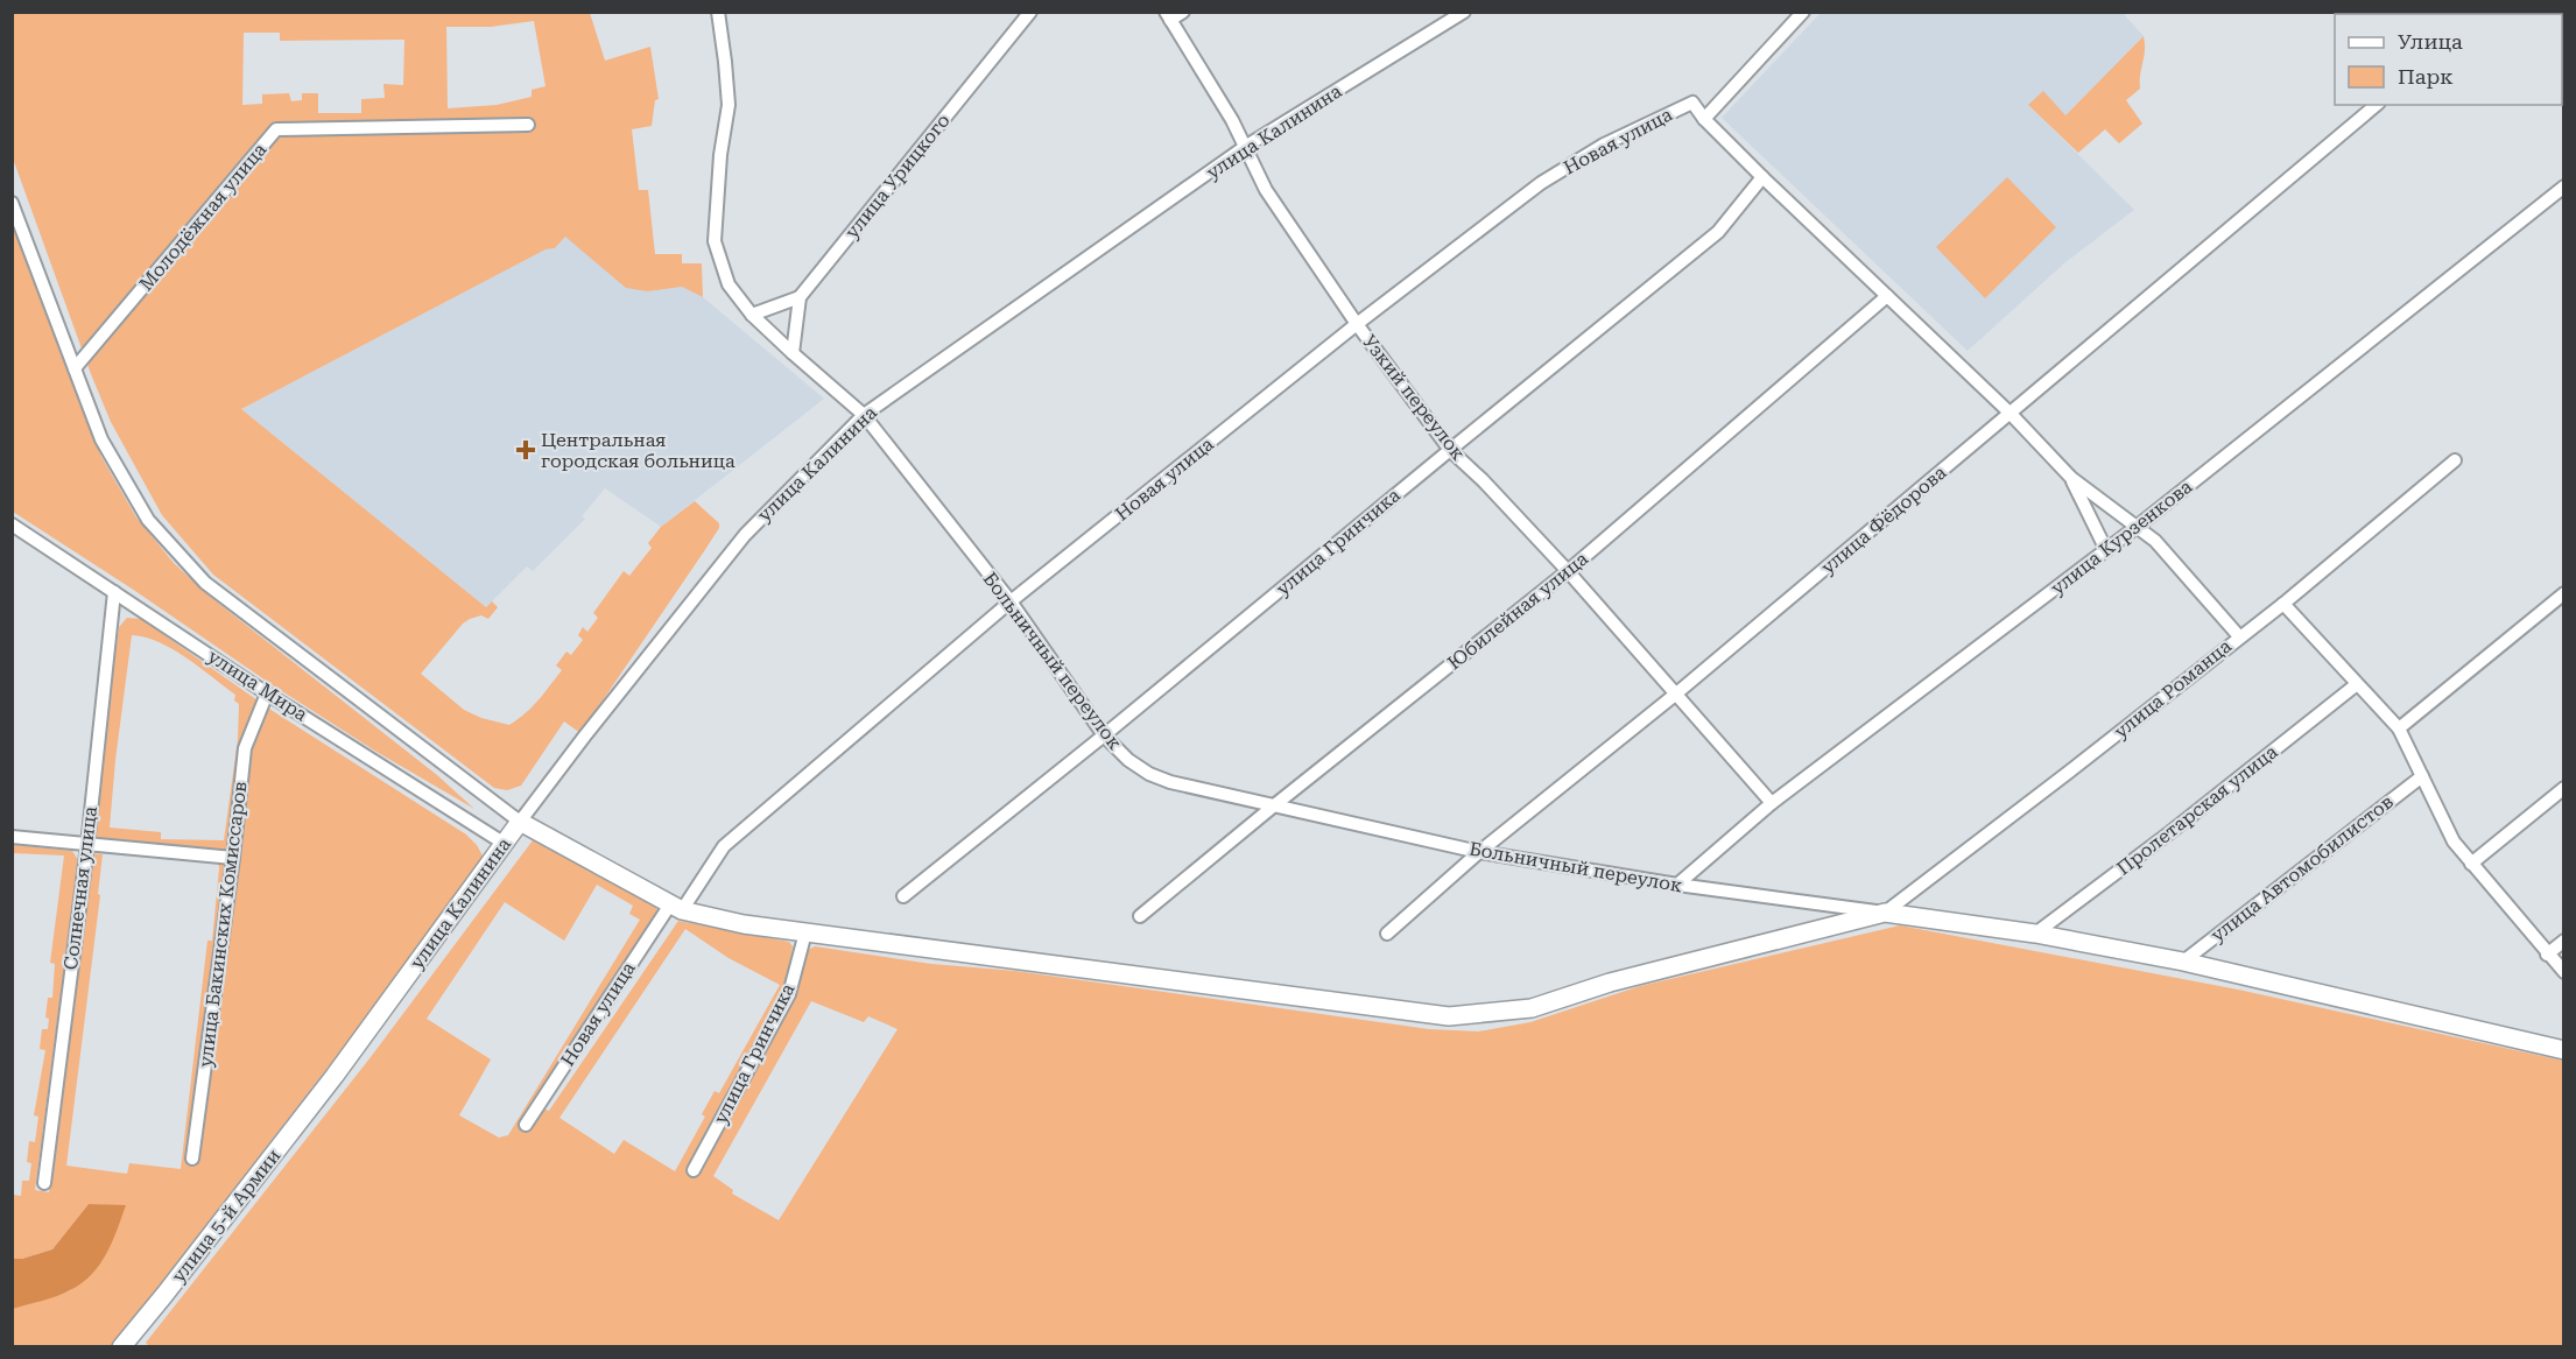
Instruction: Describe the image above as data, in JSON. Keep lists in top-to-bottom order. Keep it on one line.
{"streets":{"street":["улица Калинина","Новая улица","улица Урицкого","Молодёжная улица","Узкий переулок","улица Фёдорова","улица Курзенкова","улица Гринчика","Юбилейная улица","Больничный переулок","улица Мира","улица Романца","Пролетарская улица","улица Автомобилистов","Солнечная улица","улица Бакинских Комиссаров","улица 5-й Армии"]},"crossings":[["улица Калинина","Узкий переулок"],["улица Калинина","Больничный переулок"],["улица Калинина","улица Мира"],["улица Калинина","улица 5-й Армии"],["Новая улица","Узкий переулок"],["Новая улица","Больничный переулок"],["Узкий переулок","улица Фёдорова"],["Узкий переулок","улица Курзенкова"],["Узкий переулок","улица Гринчика"],["Узкий переулок","Юбилейная улица"],["улица Фёдорова","Больничный переулок"],["улица Курзенкова","Больничный переулок"],["улица Гринчика","Больничный переулок"],["Юбилейная улица","Больничный переулок"],["Больничный переулок","улица Романца"],["улица Мира","Солнечная улица"],["улица Мира","улица Бакинских Комиссаров"]],"places":{"health":["Центральная городская больница"]},"legend":["Улица","Парк"]}
